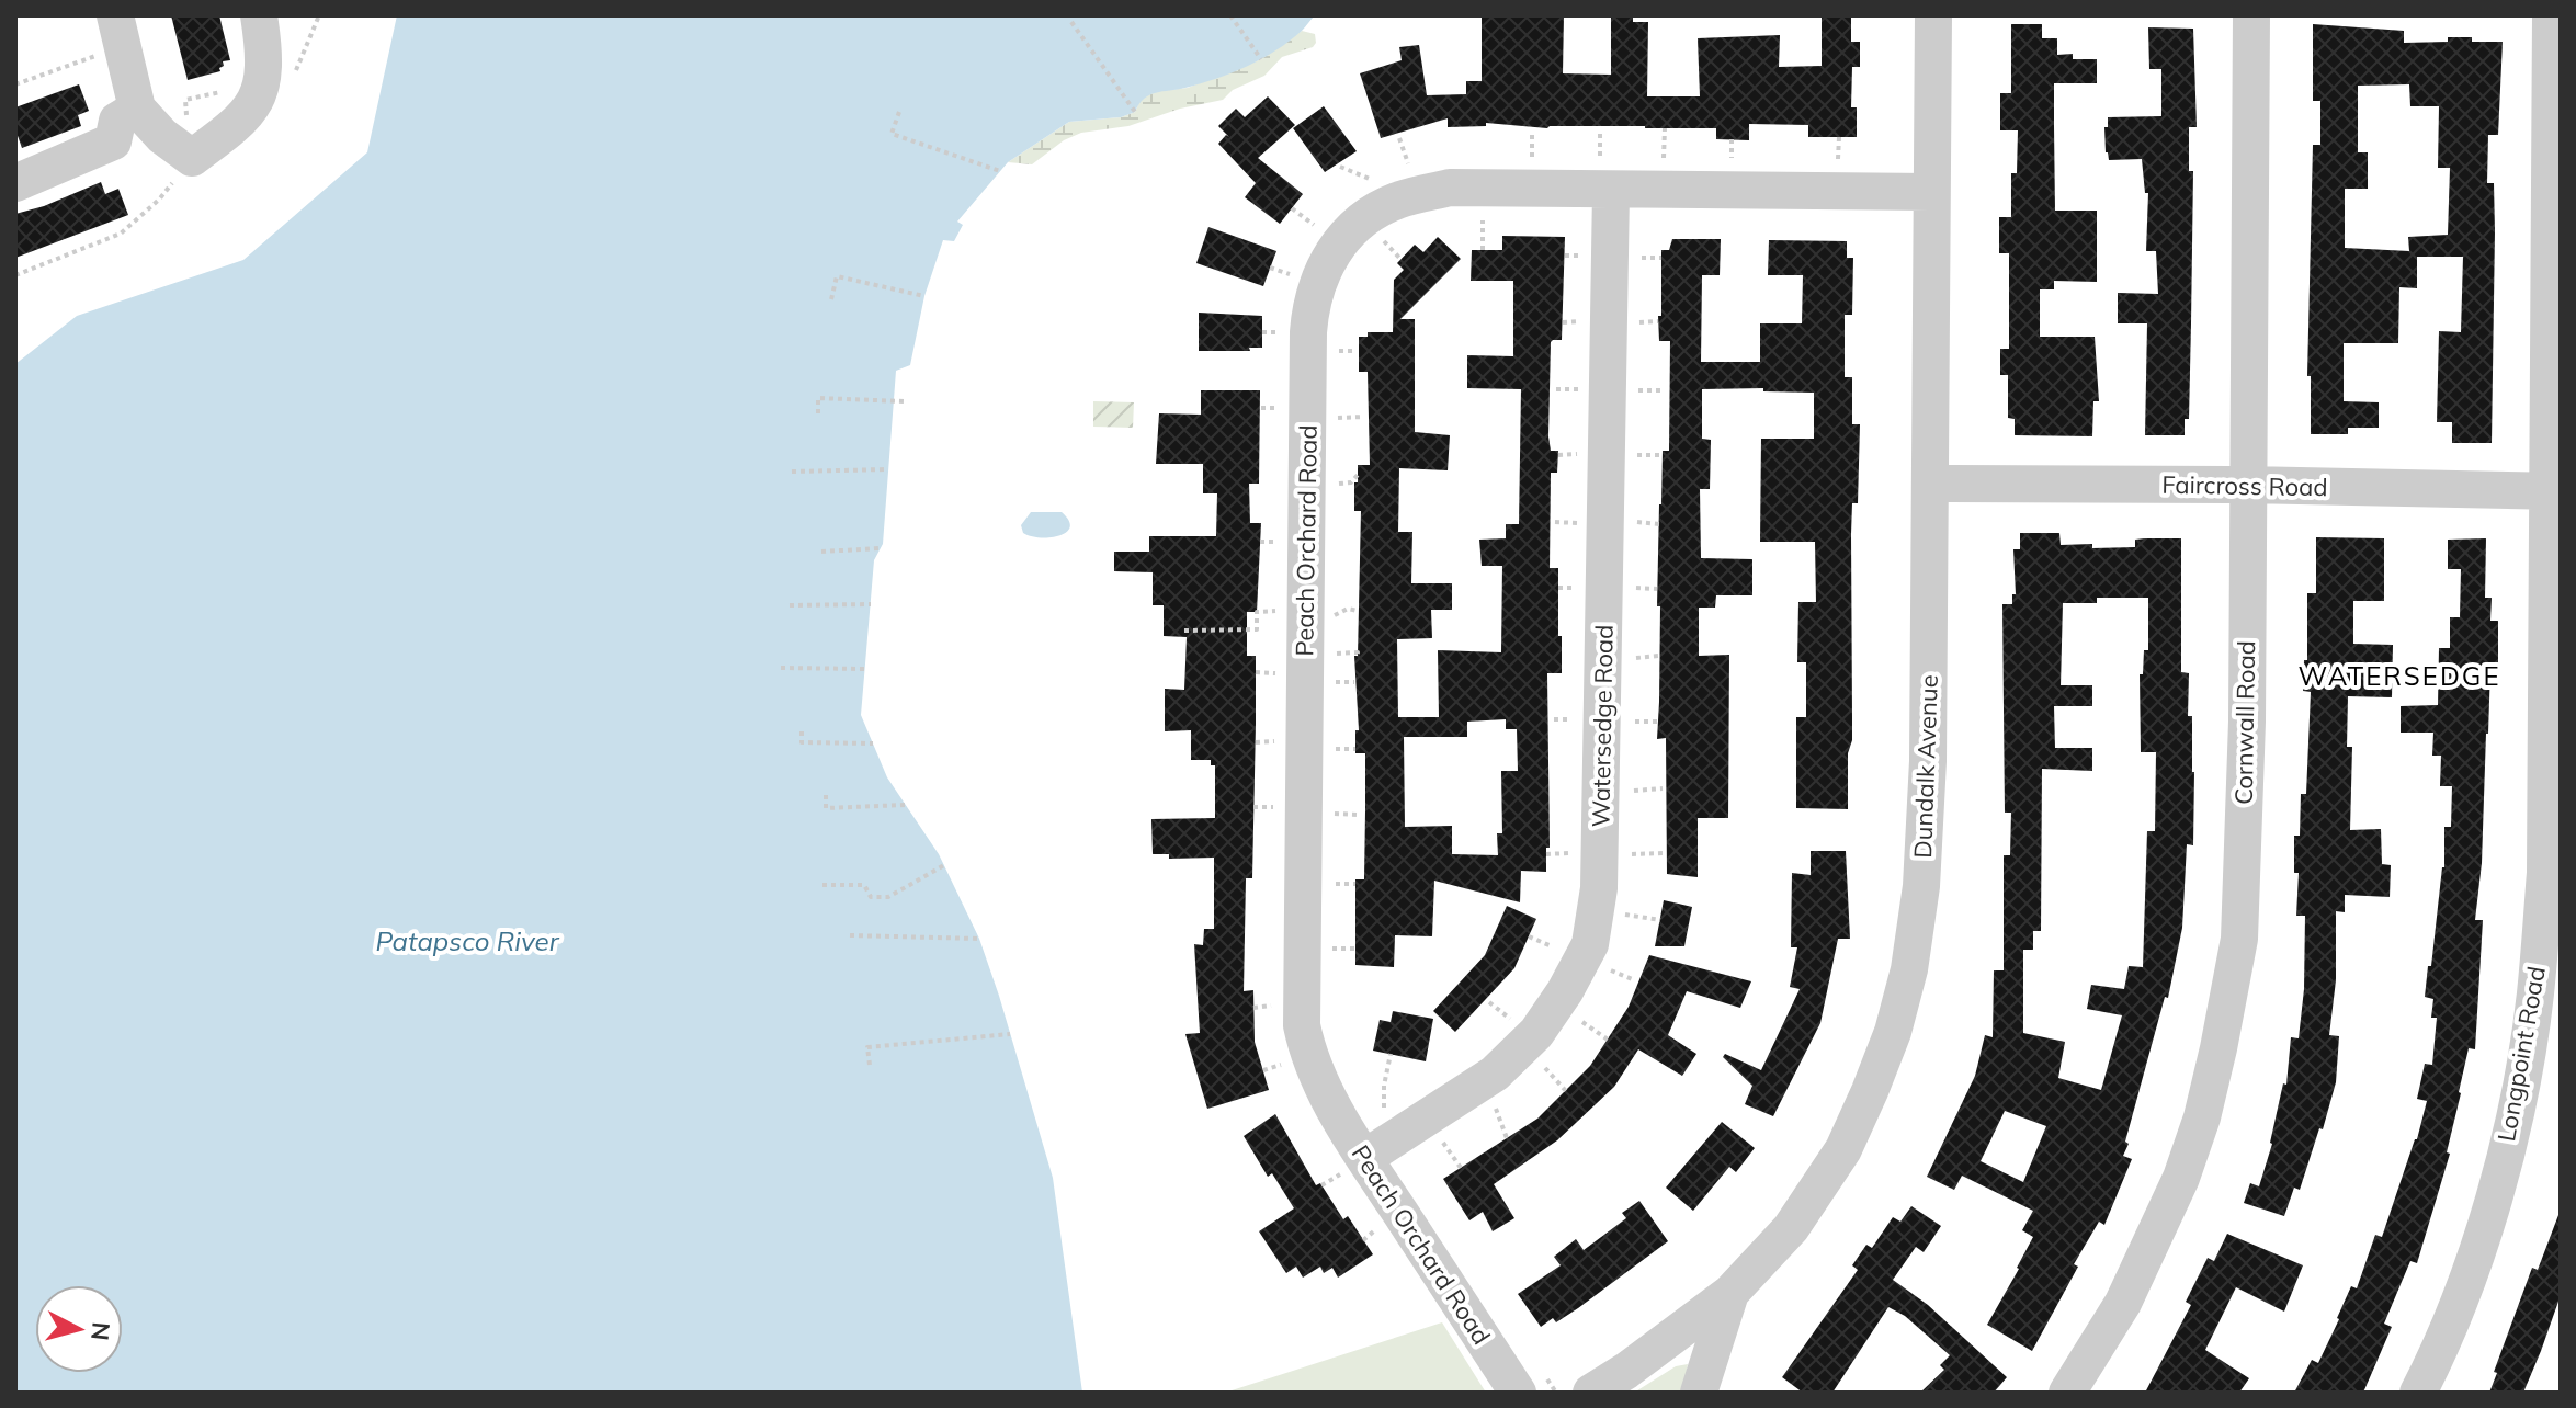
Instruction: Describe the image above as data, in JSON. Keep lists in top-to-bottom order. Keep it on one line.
{"streets":{"street":["Faircross Road","Peach Orchard Road","Cornwall Road","Watersedge Road","Dundalk Avenue","Longpoint Road"]},"crossings":[["Faircross Road","Cornwall Road"],["Faircross Road","Dundalk Avenue"],["Faircross Road","Longpoint Road"],["Peach Orchard Road","Watersedge Road"],["Peach Orchard Road","Dundalk Avenue"]],"districts":["WATERSEDGE"],"water":["Patapsco River"],"north":"right"}
